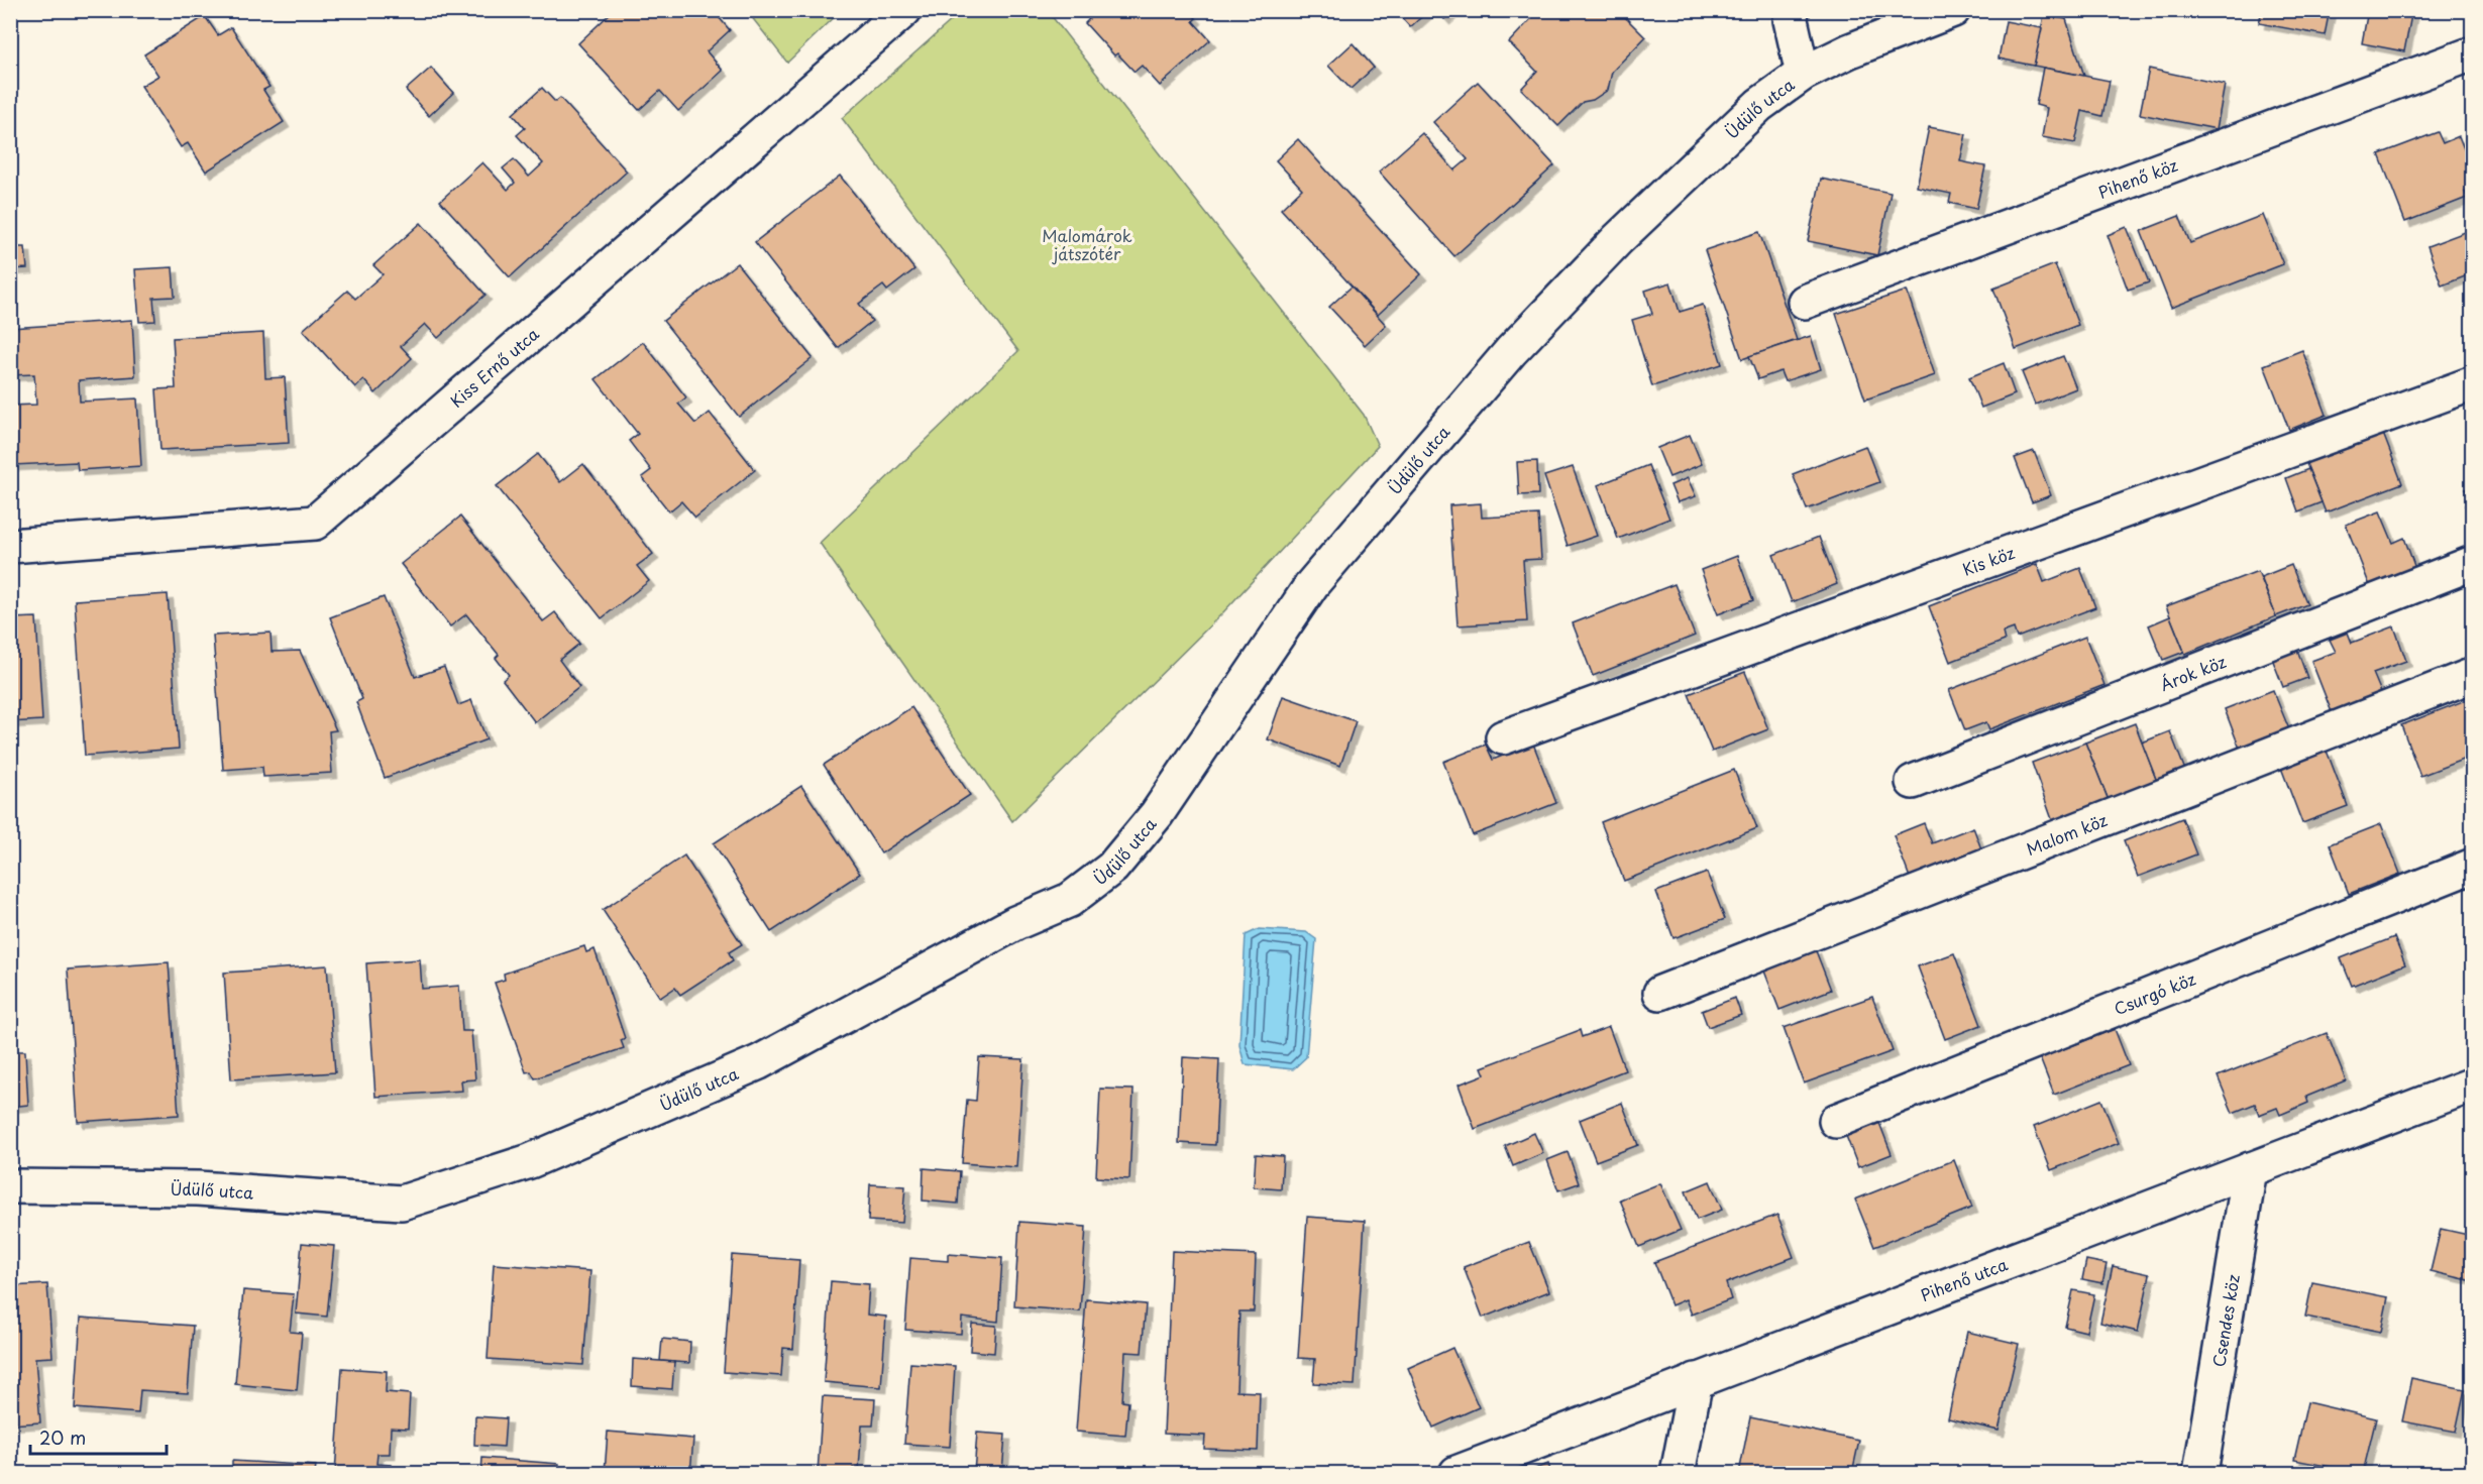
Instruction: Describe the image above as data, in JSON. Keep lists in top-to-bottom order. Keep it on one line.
{"streets":{"street":["Üdülő utca","Pihenő köz","Kiss Ernő utca","Kis köz","Árok köz","Malom köz","Csurgó köz","Pihenő utca","Csendes köz"]},"crossings":[["Pihenő utca","Csendes köz"]],"parks":["Malomárok játszótér"],"scale_bar":"20 m"}
